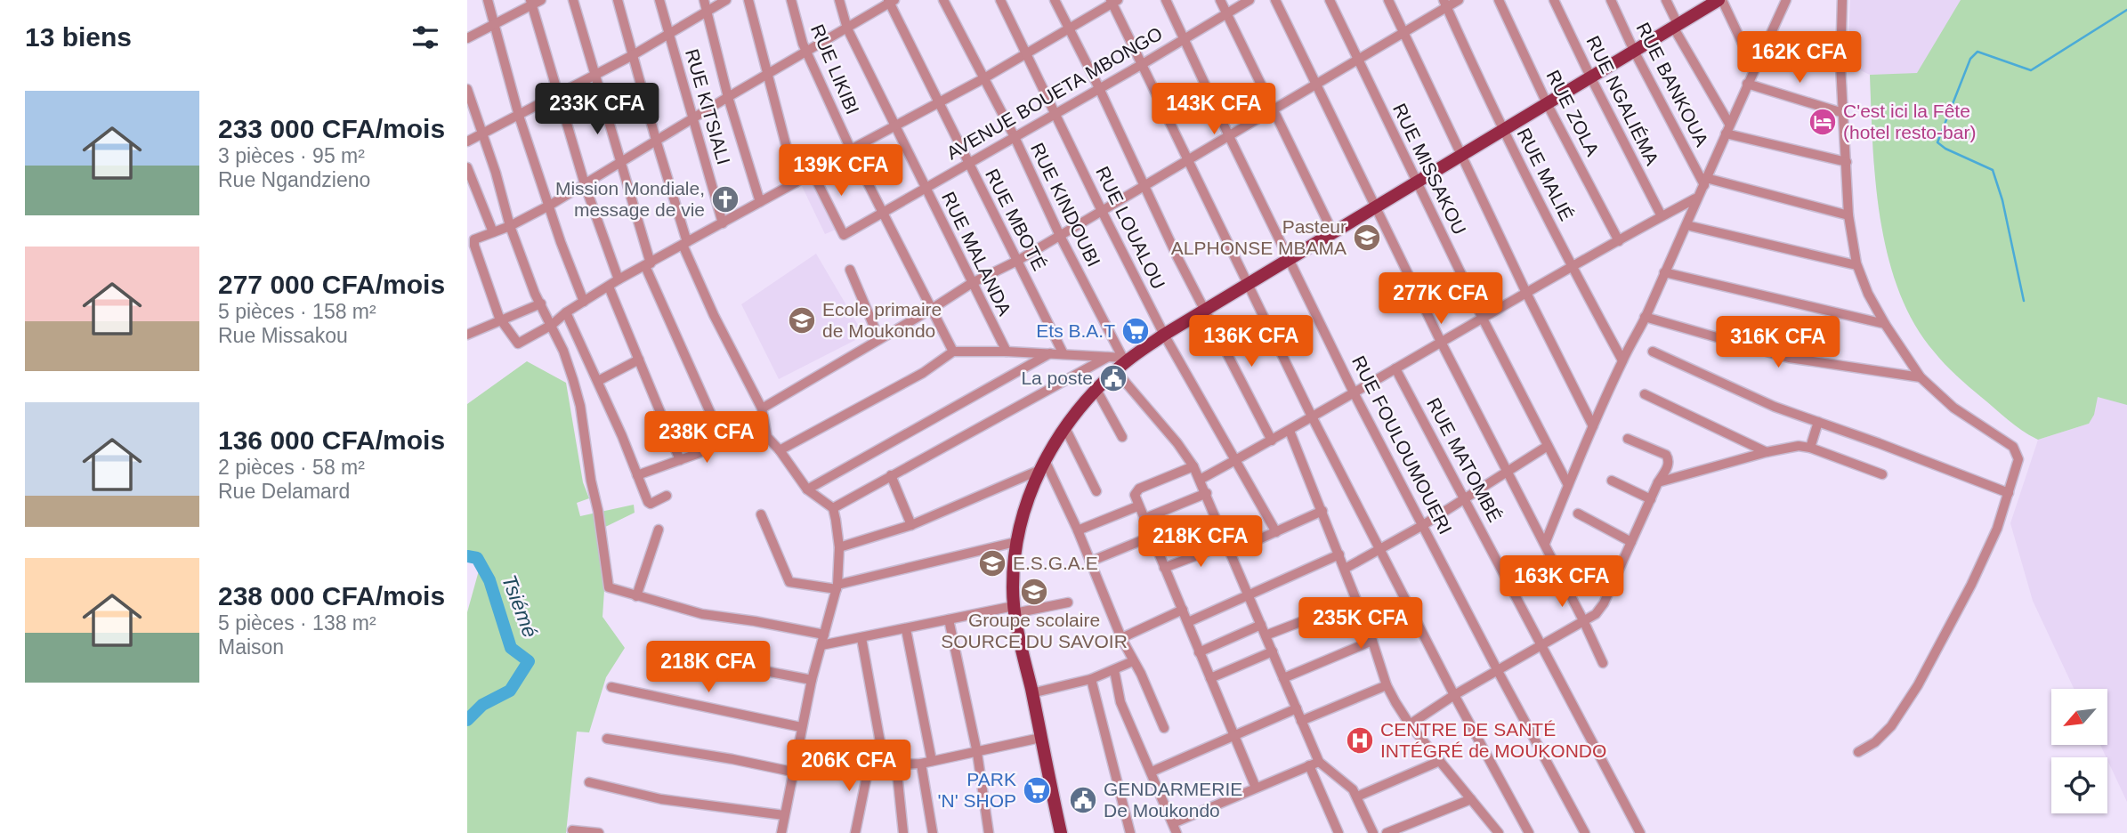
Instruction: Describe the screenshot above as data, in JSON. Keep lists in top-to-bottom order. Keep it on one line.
{"streets":{"street":["RUE LIKIBI","RUE BANKOUA","AVENUE BOUETA MBONGO","RUE NGALIÉMA","RUE KITSIALI","RUE ZOLA","RUE MISSAKOU","RUE MALIÉ","RUE KINDOUBI","RUE MBOTÉ","RUE LOUALOU","RUE MALANDA","RUE FOULOUMOUERI","RUE MATOMBÉ"]},"crossings":[["RUE LIKIBI","AVENUE BOUETA MBONGO"],["AVENUE BOUETA MBONGO","RUE KINDOUBI"],["AVENUE BOUETA MBONGO","RUE MBOTÉ"],["AVENUE BOUETA MBONGO","RUE LOUALOU"],["AVENUE BOUETA MBONGO","RUE MALANDA"],["AVENUE BOUETA MBONGO","RUE FOULOUMOUERI"]],"water":["Tsiémé"],"places":{"hotel":["C'est ici la Fête (hotel resto-bar)"],"church":["Mission Mondiale, message de vie"],"school or university":["Pasteur ALPHONSE MBAMA","Ecole primaire de Moukondo","E.S.G.A.E","Groupe scolaire SOURCE DU SAVOIR"],"supermarket":["Ets B.A.T","PARK 'N' SHOP"],"public building":["La poste","GENDARMERIE De Moukondo"],"hospital":["CENTRE DE SANTÉ INTÉGRÉ de MOUKONDO"]},"north":"bottom left","page":{"heading":"13 biens","price":["162K CFA","233K CFA","143K CFA","139K CFA","277K CFA","136K CFA","316K CFA","238K CFA","218K CFA","163K CFA","235K CFA","218K CFA","206K CFA"],"list":[{"name":"233 000 CFA/mois","note":"3 pièces · 95 m² · Rue Ngandzieno"},{"name":"277 000 CFA/mois","note":"5 pièces · 158 m² · Rue Missakou"},{"name":"136 000 CFA/mois","note":"2 pièces · 58 m² · Rue Delamard"},{"name":"238 000 CFA/mois","note":"5 pièces · 138 m² · Maison"}]}}
